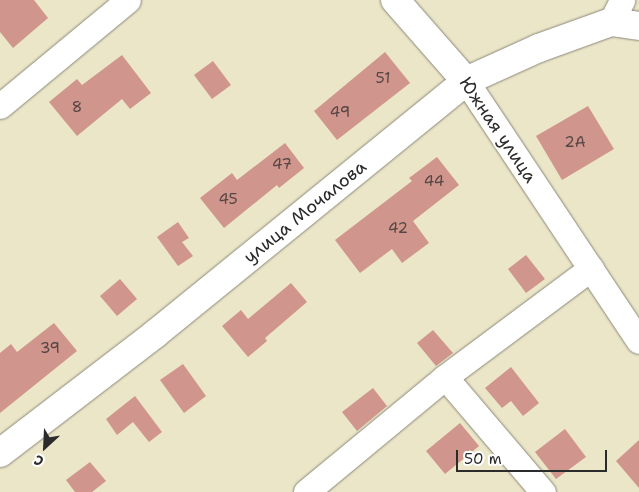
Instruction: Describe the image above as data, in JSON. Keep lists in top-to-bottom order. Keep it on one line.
{"streets":{"street":["Южная улица","улица Мочалова"]},"crossings":[["Южная улица","улица Мочалова"]],"house_numbers":["51","8","49","2А","47","44","45","42","39"],"scale_bar":"50 m","north":"bottom left"}
